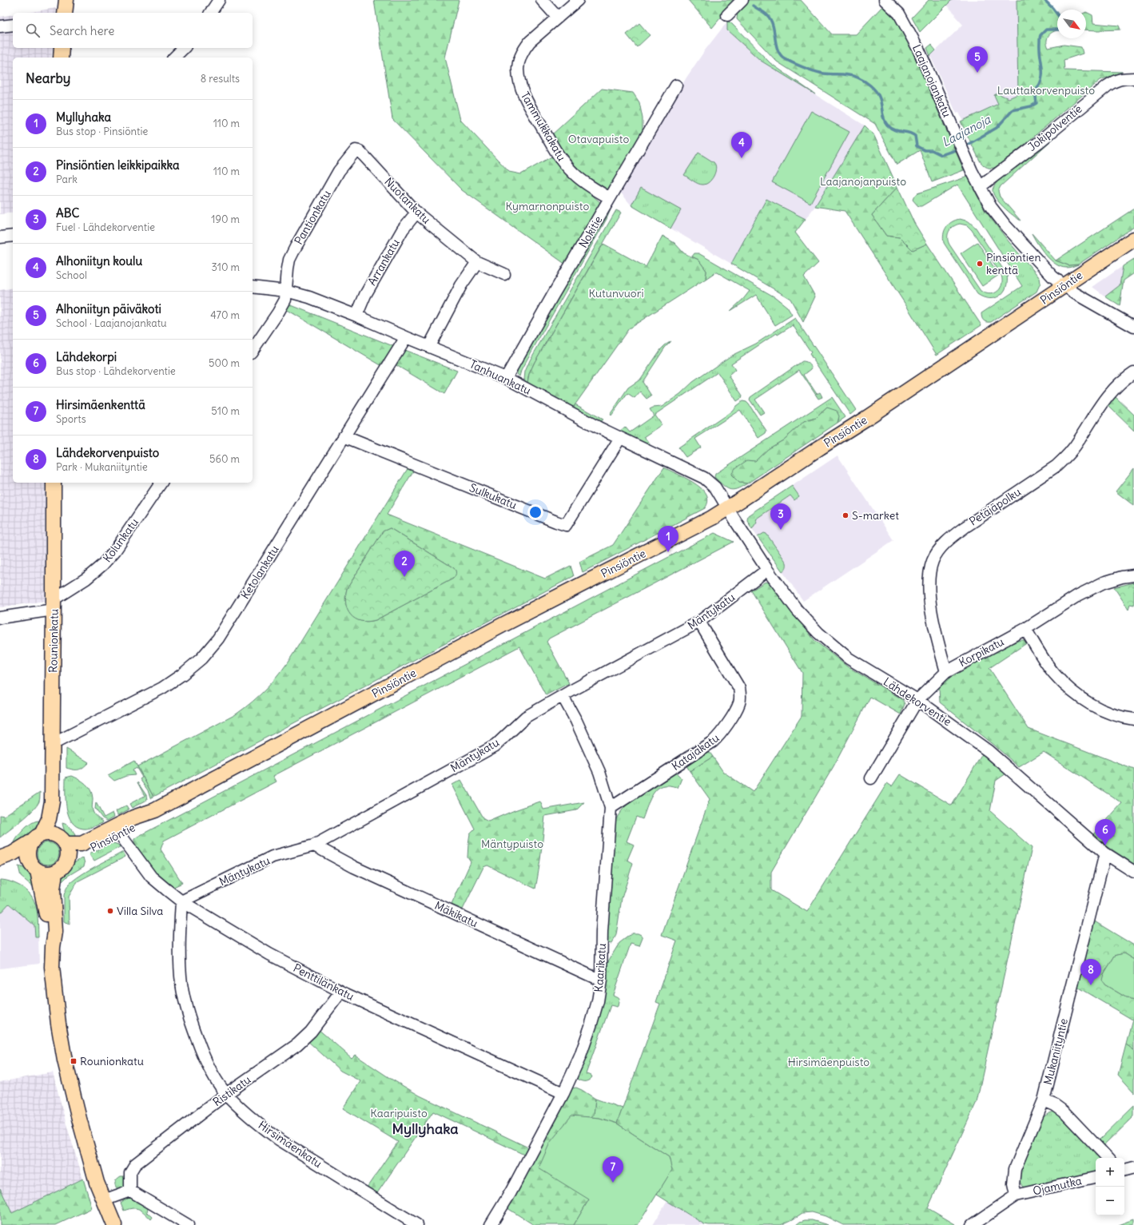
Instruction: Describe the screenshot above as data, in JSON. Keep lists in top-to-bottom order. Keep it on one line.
{"streets":{"main road":["Pinsiöntie","Rounionkatu"],"street":["Laajanojankatu","Tammukkakatu","Jokipolventie","Nuotankatu","Pantionkatu","Nokitie","Arrankatu","Tanhuankatu","Sulkukatu","Petäjäpolku","Kolunkatu","Ketolankatu","Mäntykatu","Korpikatu","Lähdekorventie","Katajakatu","Mäkikatu","Kaarikatu","Penttilänkatu","Mukaniityntie","Ristikatu","Hirsimäenkatu","Ojamutka"]},"crossings":[["Laajanojankatu","Jokipolventie"],["Laajanojankatu","Pinsiöntie"],["Tammukkakatu","Nokitie"],["Nuotankatu","Pantionkatu"],["Nuotankatu","Arrankatu"],["Pantionkatu","Tanhuankatu"],["Nokitie","Tanhuankatu"],["Arrankatu","Tanhuankatu"],["Pinsiöntie","Tanhuankatu"],["Pinsiöntie","Rounionkatu"],["Pinsiöntie","Lähdekorventie"],["Pinsiöntie","Penttilänkatu"],["Tanhuankatu","Sulkukatu"],["Tanhuankatu","Ketolankatu"],["Tanhuankatu","Lähdekorventie"],["Sulkukatu","Ketolankatu"],["Petäjäpolku","Korpikatu"],["Kolunkatu","Rounionkatu"],["Ketolankatu","Rounionkatu"],["Mäntykatu","Lähdekorventie"],["Mäntykatu","Katajakatu"],["Mäntykatu","Mäkikatu"],["Mäntykatu","Kaarikatu"],["Mäntykatu","Penttilänkatu"],["Mäntykatu","Hirsimäenkatu"],["Korpikatu","Lähdekorventie"],["Lähdekorventie","Mukaniityntie"],["Katajakatu","Kaarikatu"],["Mäkikatu","Kaarikatu"],["Kaarikatu","Penttilänkatu"],["Penttilänkatu","Ristikatu"],["Penttilänkatu","Hirsimäenkatu"],["Mukaniityntie","Ojamutka"],["Ristikatu","Hirsimäenkatu"]],"districts":["Myllyhaka"],"water":["Laajanoja"],"parks":["Lauttakorvenpuisto","Otavapuisto","Laajanojanpuisto","Kymarnonpuisto","Kutunvuori","Mäntypuisto","Hirsimäenpuisto","Kaaripuisto"],"places":{"other":["Pinsiöntien kenttä","S-market","Villa Silva"],"transit":["Rounionkatu"]},"north":"bottom right","page":{"search":"Search here","pins":["5","4","3","1","2","6","8","7"],"heading":["Nearby","8 results"],"list":[{"mark":"1","name":"Myllyhaka","note":"Bus stop · Pinsiöntie","value":"110 m"},{"mark":"2","name":"Pinsiöntien leikkipaikka","note":"Park","value":"110 m"},{"mark":"3","name":"ABC","note":"Fuel · Lähdekorventie","value":"190 m"},{"mark":"4","name":"Alhoniityn koulu","note":"School","value":"310 m"},{"mark":"5","name":"Alhoniityn päiväkoti","note":"School · Laajanojankatu","value":"470 m"},{"mark":"6","name":"Lähdekorpi","note":"Bus stop · Lähdekorventie","value":"500 m"},{"mark":"7","name":"Hirsimäenkenttä","note":"Sports","value":"510 m"},{"mark":"8","name":"Lähdekorvenpuisto","note":"Park · Mukaniityntie","value":"560 m"}],"map_buttons":["+","−"]}}
